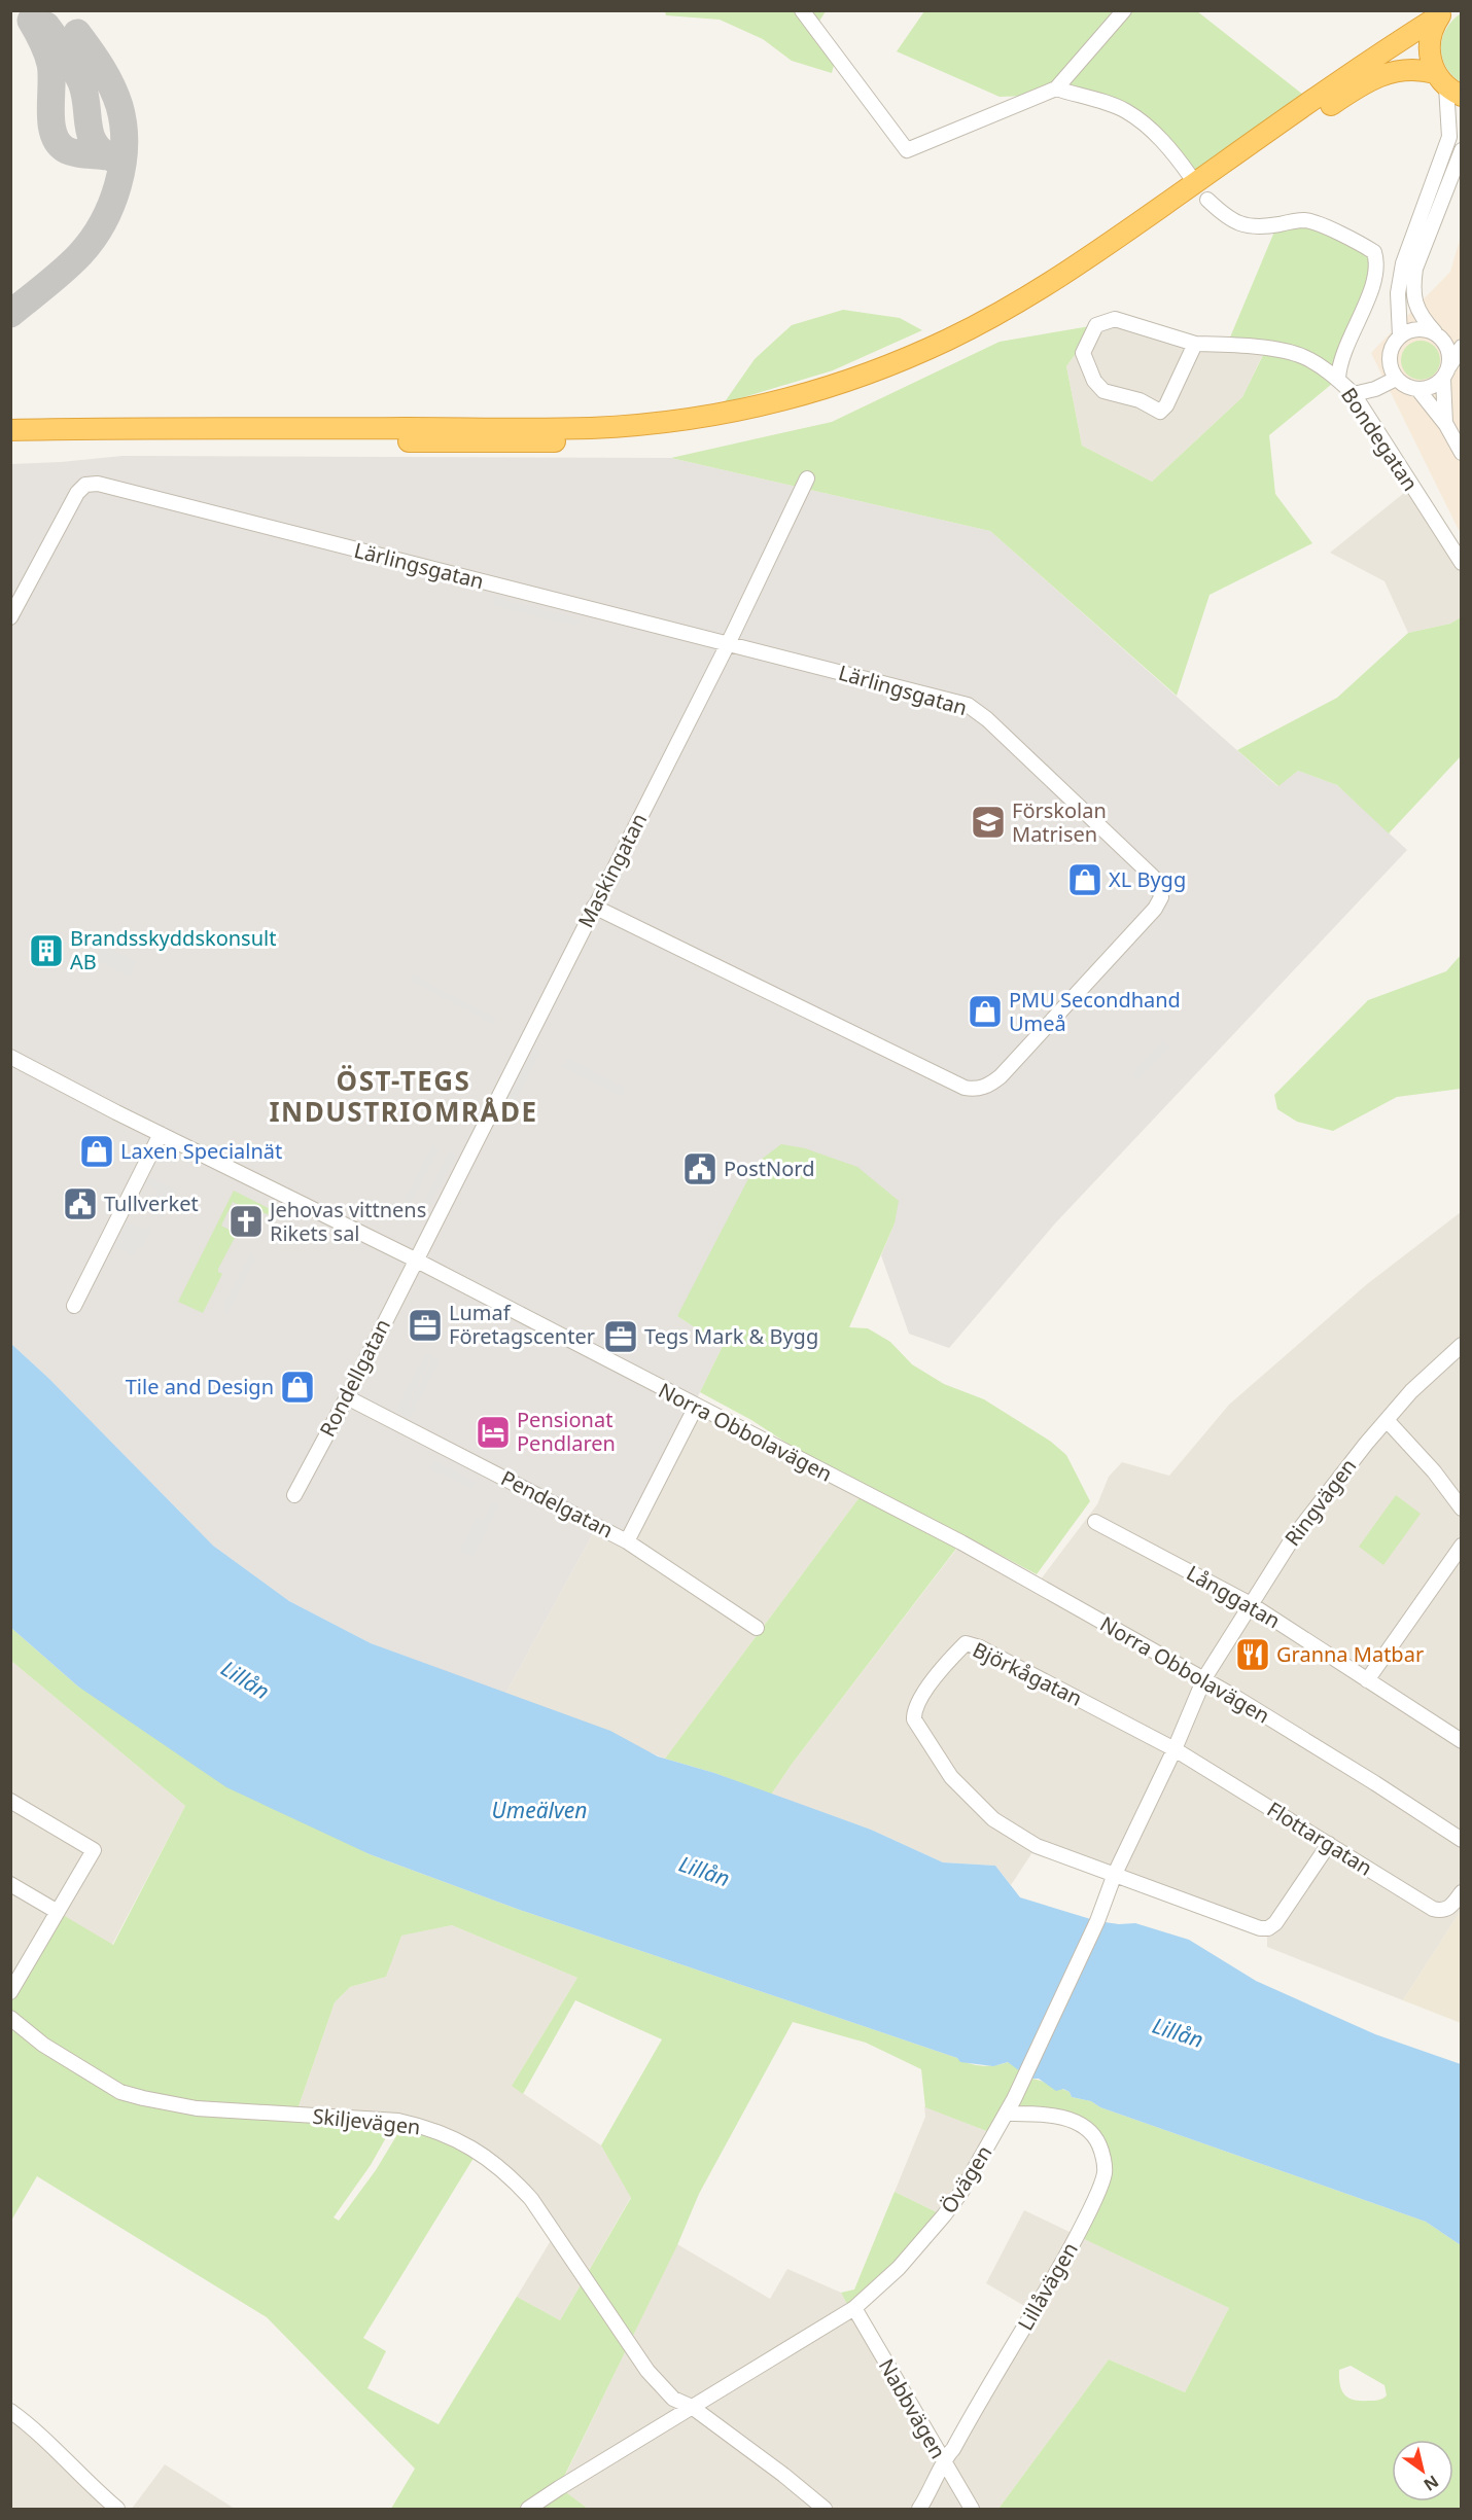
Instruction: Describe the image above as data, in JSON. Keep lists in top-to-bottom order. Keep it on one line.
{"streets":{"street":["Bondegatan","Lärlingsgatan","Maskingatan","Rondellgatan","Norra Obbolavägen","Ringvägen","Pendelgatan","Långgatan","Björkågatan","Flottargatan","Skiljevägen","Övägen","Lillåvägen","Nabbvägen"]},"crossings":[["Lärlingsgatan","Maskingatan"],["Maskingatan","Rondellgatan"],["Maskingatan","Norra Obbolavägen"],["Rondellgatan","Norra Obbolavägen"],["Rondellgatan","Pendelgatan"],["Norra Obbolavägen","Ringvägen"],["Norra Obbolavägen","Övägen"],["Ringvägen","Långgatan"],["Ringvägen","Övägen"],["Björkågatan","Flottargatan"],["Björkågatan","Övägen"],["Flottargatan","Övägen"],["Skiljevägen","Övägen"],["Övägen","Lillåvägen"],["Övägen","Nabbvägen"],["Lillåvägen","Nabbvägen"]],"districts":["ÖST-TEGS INDUSTRIOMRÅDE"],"water":["Lillån","Umeälven"],"places":{"school or university":["Förskolan Matrisen"],"shop":["XL Bygg","PMU Secondhand Umeå","Laxen Specialnät","Tile and Design"],"building":["Brandsskyddskonsult AB"],"public building":["PostNord","Tullverket"],"church":["Jehovas vittnens Rikets sal"],"office":["Lumaf Företagscenter","Tegs Mark & Bygg"],"hotel":["Pensionat Pendlaren"],"restaurant":["Granna Matbar"]},"north":"bottom right"}
